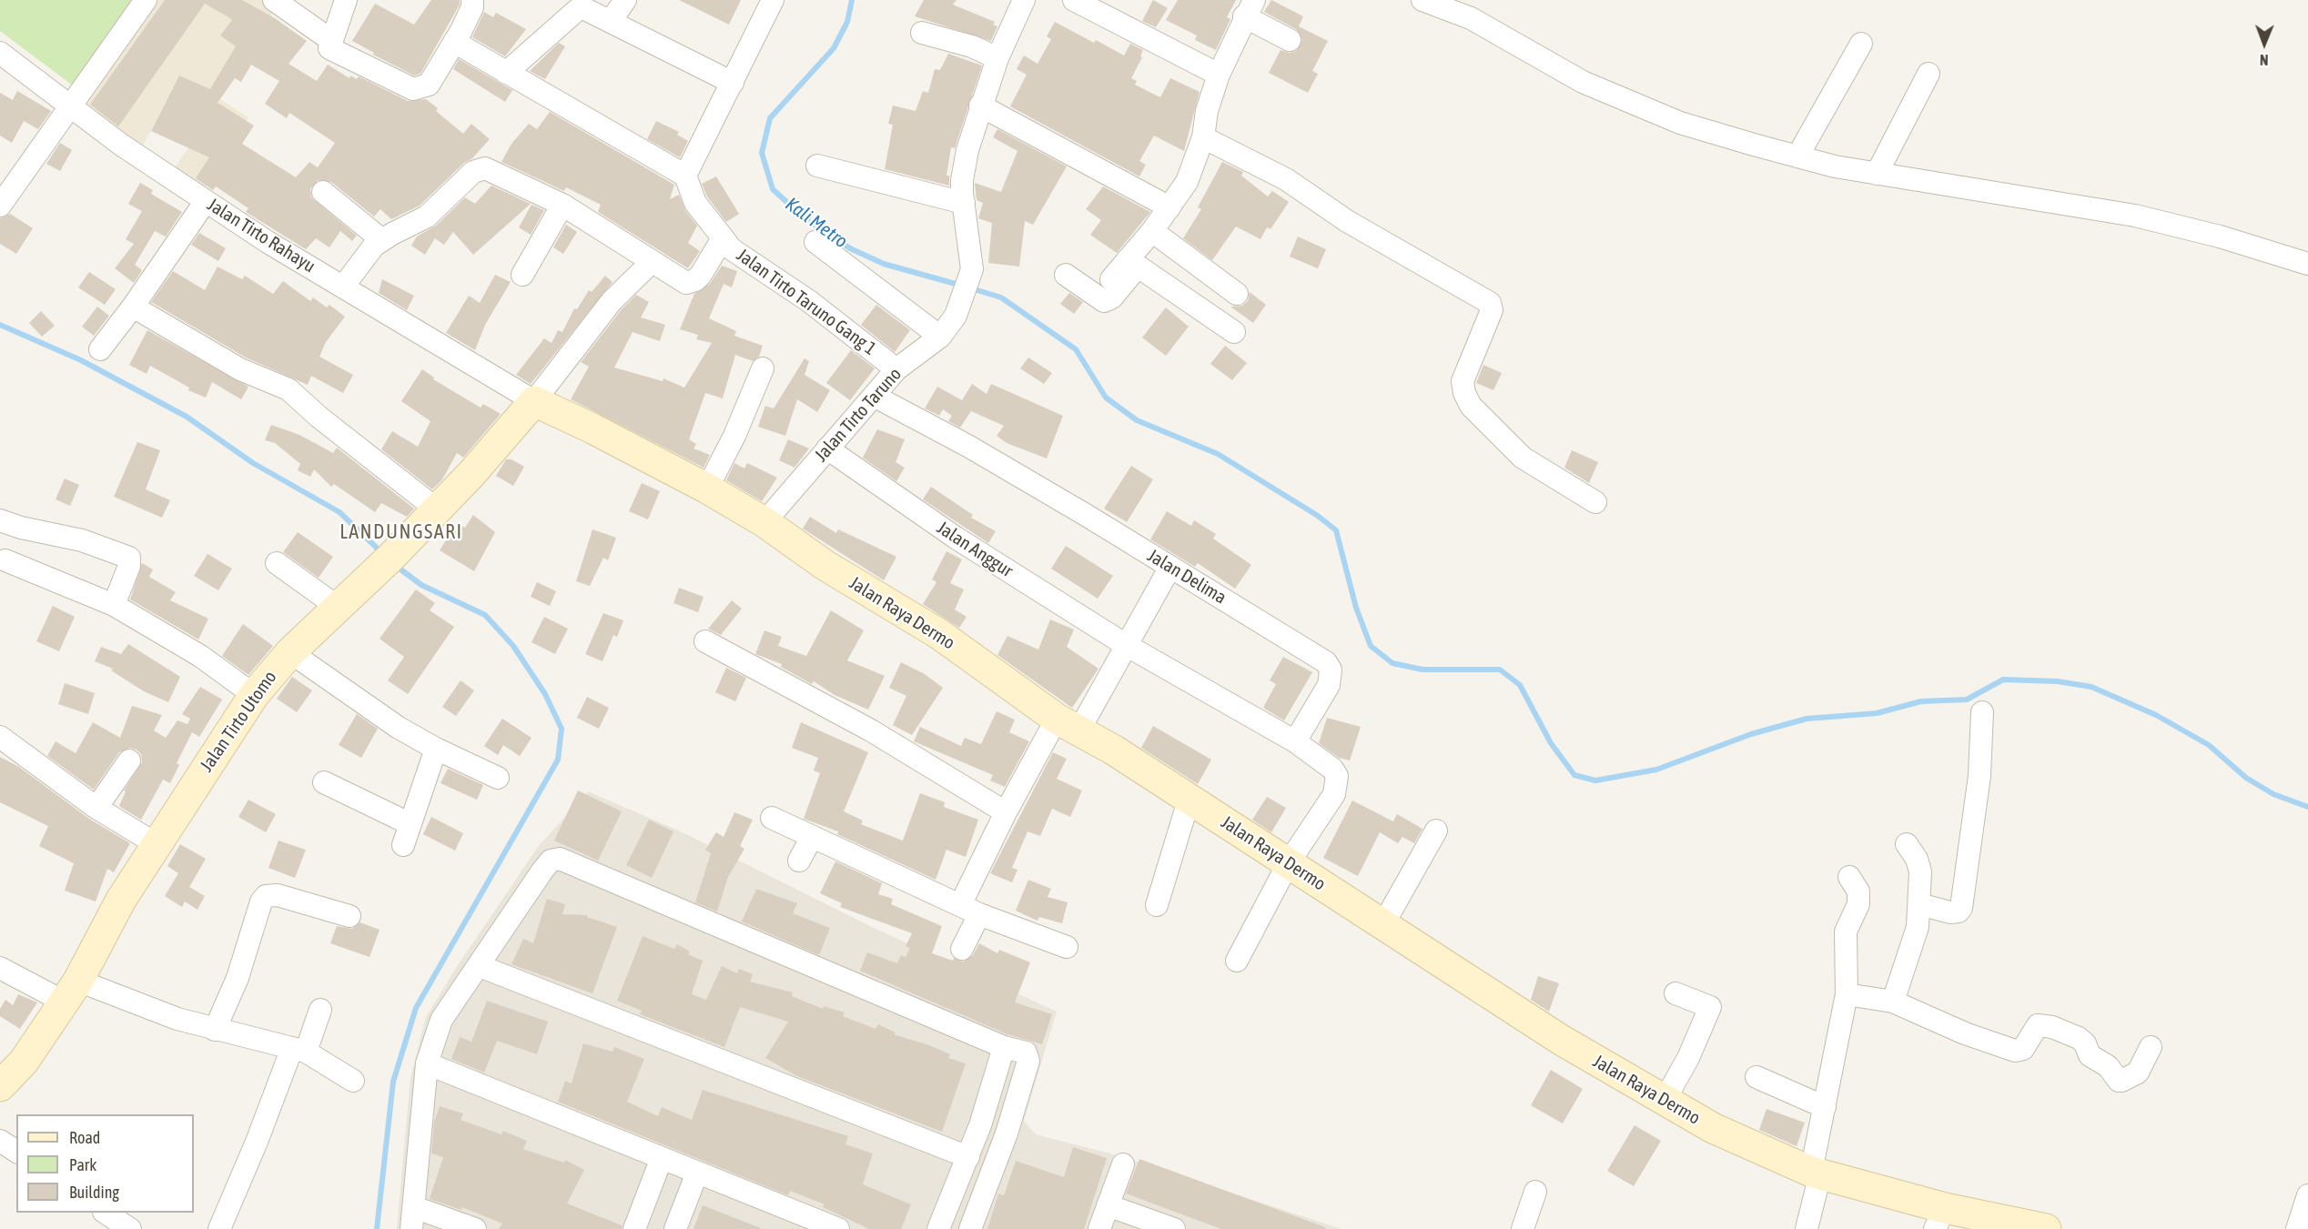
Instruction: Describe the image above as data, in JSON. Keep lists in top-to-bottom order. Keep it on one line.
{"streets":{"street":["Jalan Tirto Rahayu","Jalan Tirto Taruno Gang 1","Jalan Tirto Taruno","Jalan Anggur","Jalan Delima","Jalan Raya Dermo","Jalan Tirto Utomo"]},"crossings":[["Jalan Tirto Rahayu","Jalan Raya Dermo"],["Jalan Tirto Rahayu","Jalan Tirto Utomo"],["Jalan Tirto Taruno Gang 1","Jalan Tirto Taruno"],["Jalan Tirto Taruno","Jalan Anggur"],["Jalan Tirto Taruno","Jalan Delima"],["Jalan Tirto Taruno","Jalan Raya Dermo"],["Jalan Anggur","Jalan Delima"],["Jalan Anggur","Jalan Raya Dermo"],["Jalan Raya Dermo","Jalan Tirto Utomo"]],"districts":["LANDUNGSARI"],"water":["Kali Metro"],"legend":["Road","Park","Building"],"north":"bottom"}
